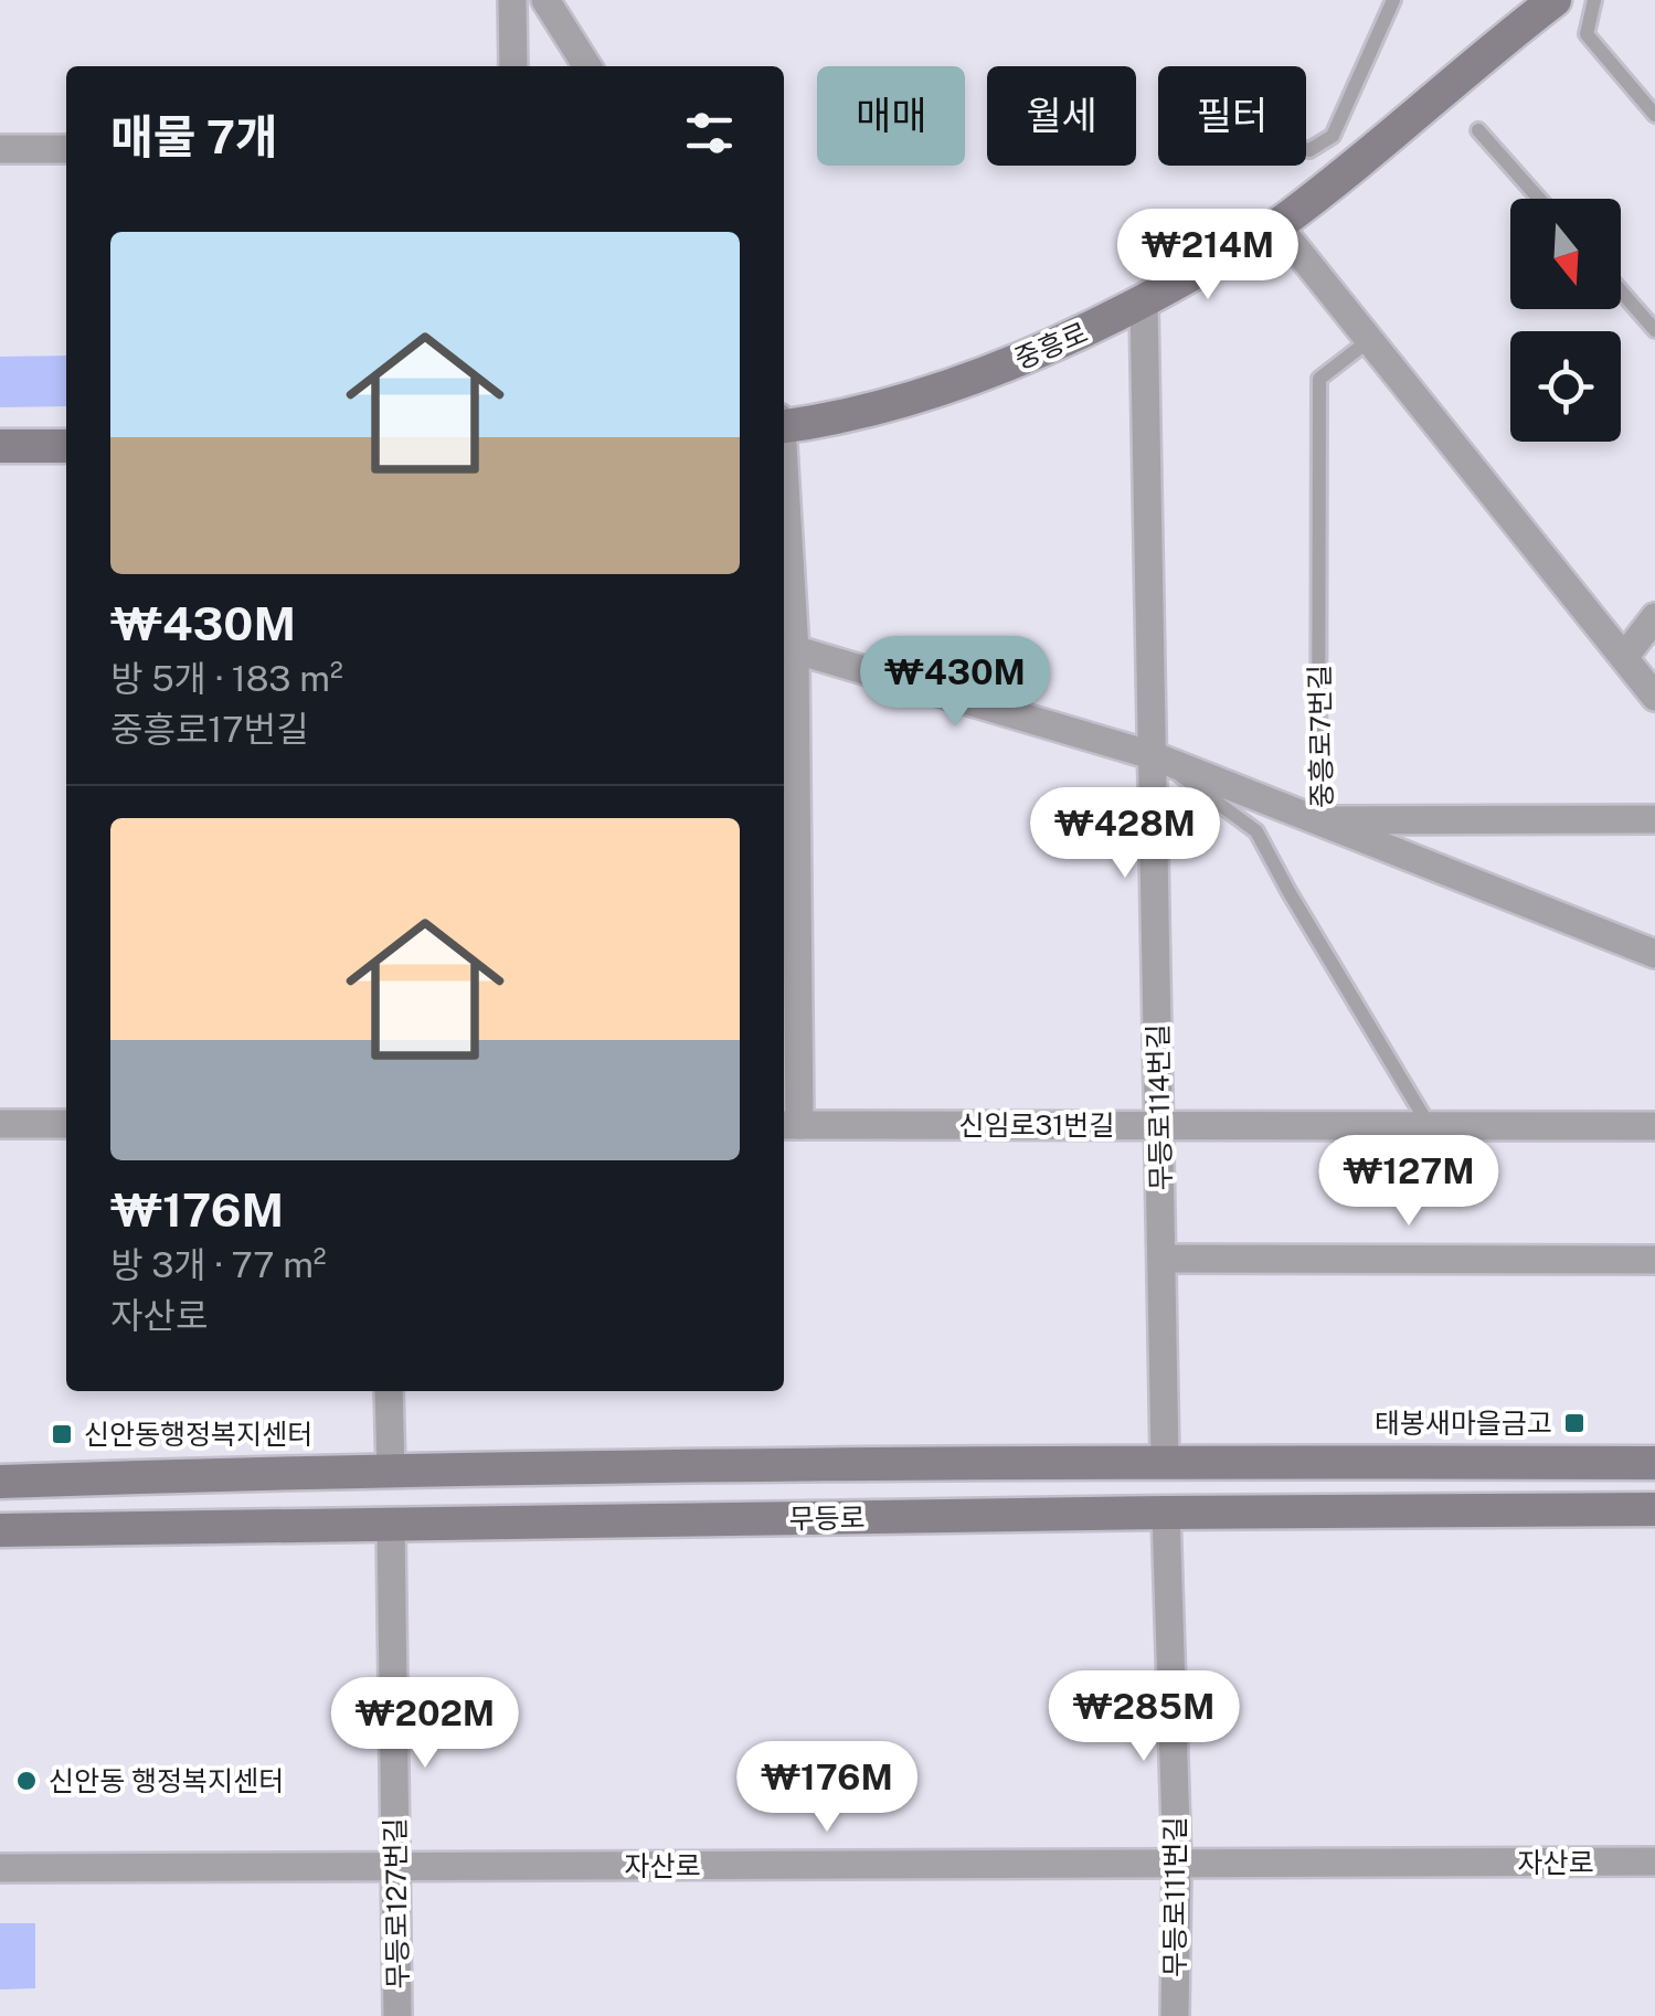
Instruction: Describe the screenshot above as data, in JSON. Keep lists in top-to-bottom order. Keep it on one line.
{"streets":{"street":["중흥로","중흥로7번길","무등로114번길","신임로31번길","무등로","자산로","무등로111번길","무등로127번길"]},"crossings":[["중흥로","무등로114번길"],["무등로114번길","신임로31번길"],["무등로114번길","무등로"],["무등로","무등로111번길"],["무등로","무등로127번길"],["자산로","무등로111번길"],["자산로","무등로127번길"]],"places":{"transit":["태봉새마을금고","신안동행정복지센터"],"other":["신안동 행정복지센터"]},"north":"bottom","page":{"chip":["매매","월세","필터"],"heading":"매물 7개","list":[{"name":"₩430M","note":"방 5개 · 183 m² · 중흥로17번길"},{"name":"₩176M","note":"방 3개 · 77 m² · 자산로"}],"price":["₩214M","₩430M","₩428M","₩127M","₩285M","₩202M","₩176M"]}}
